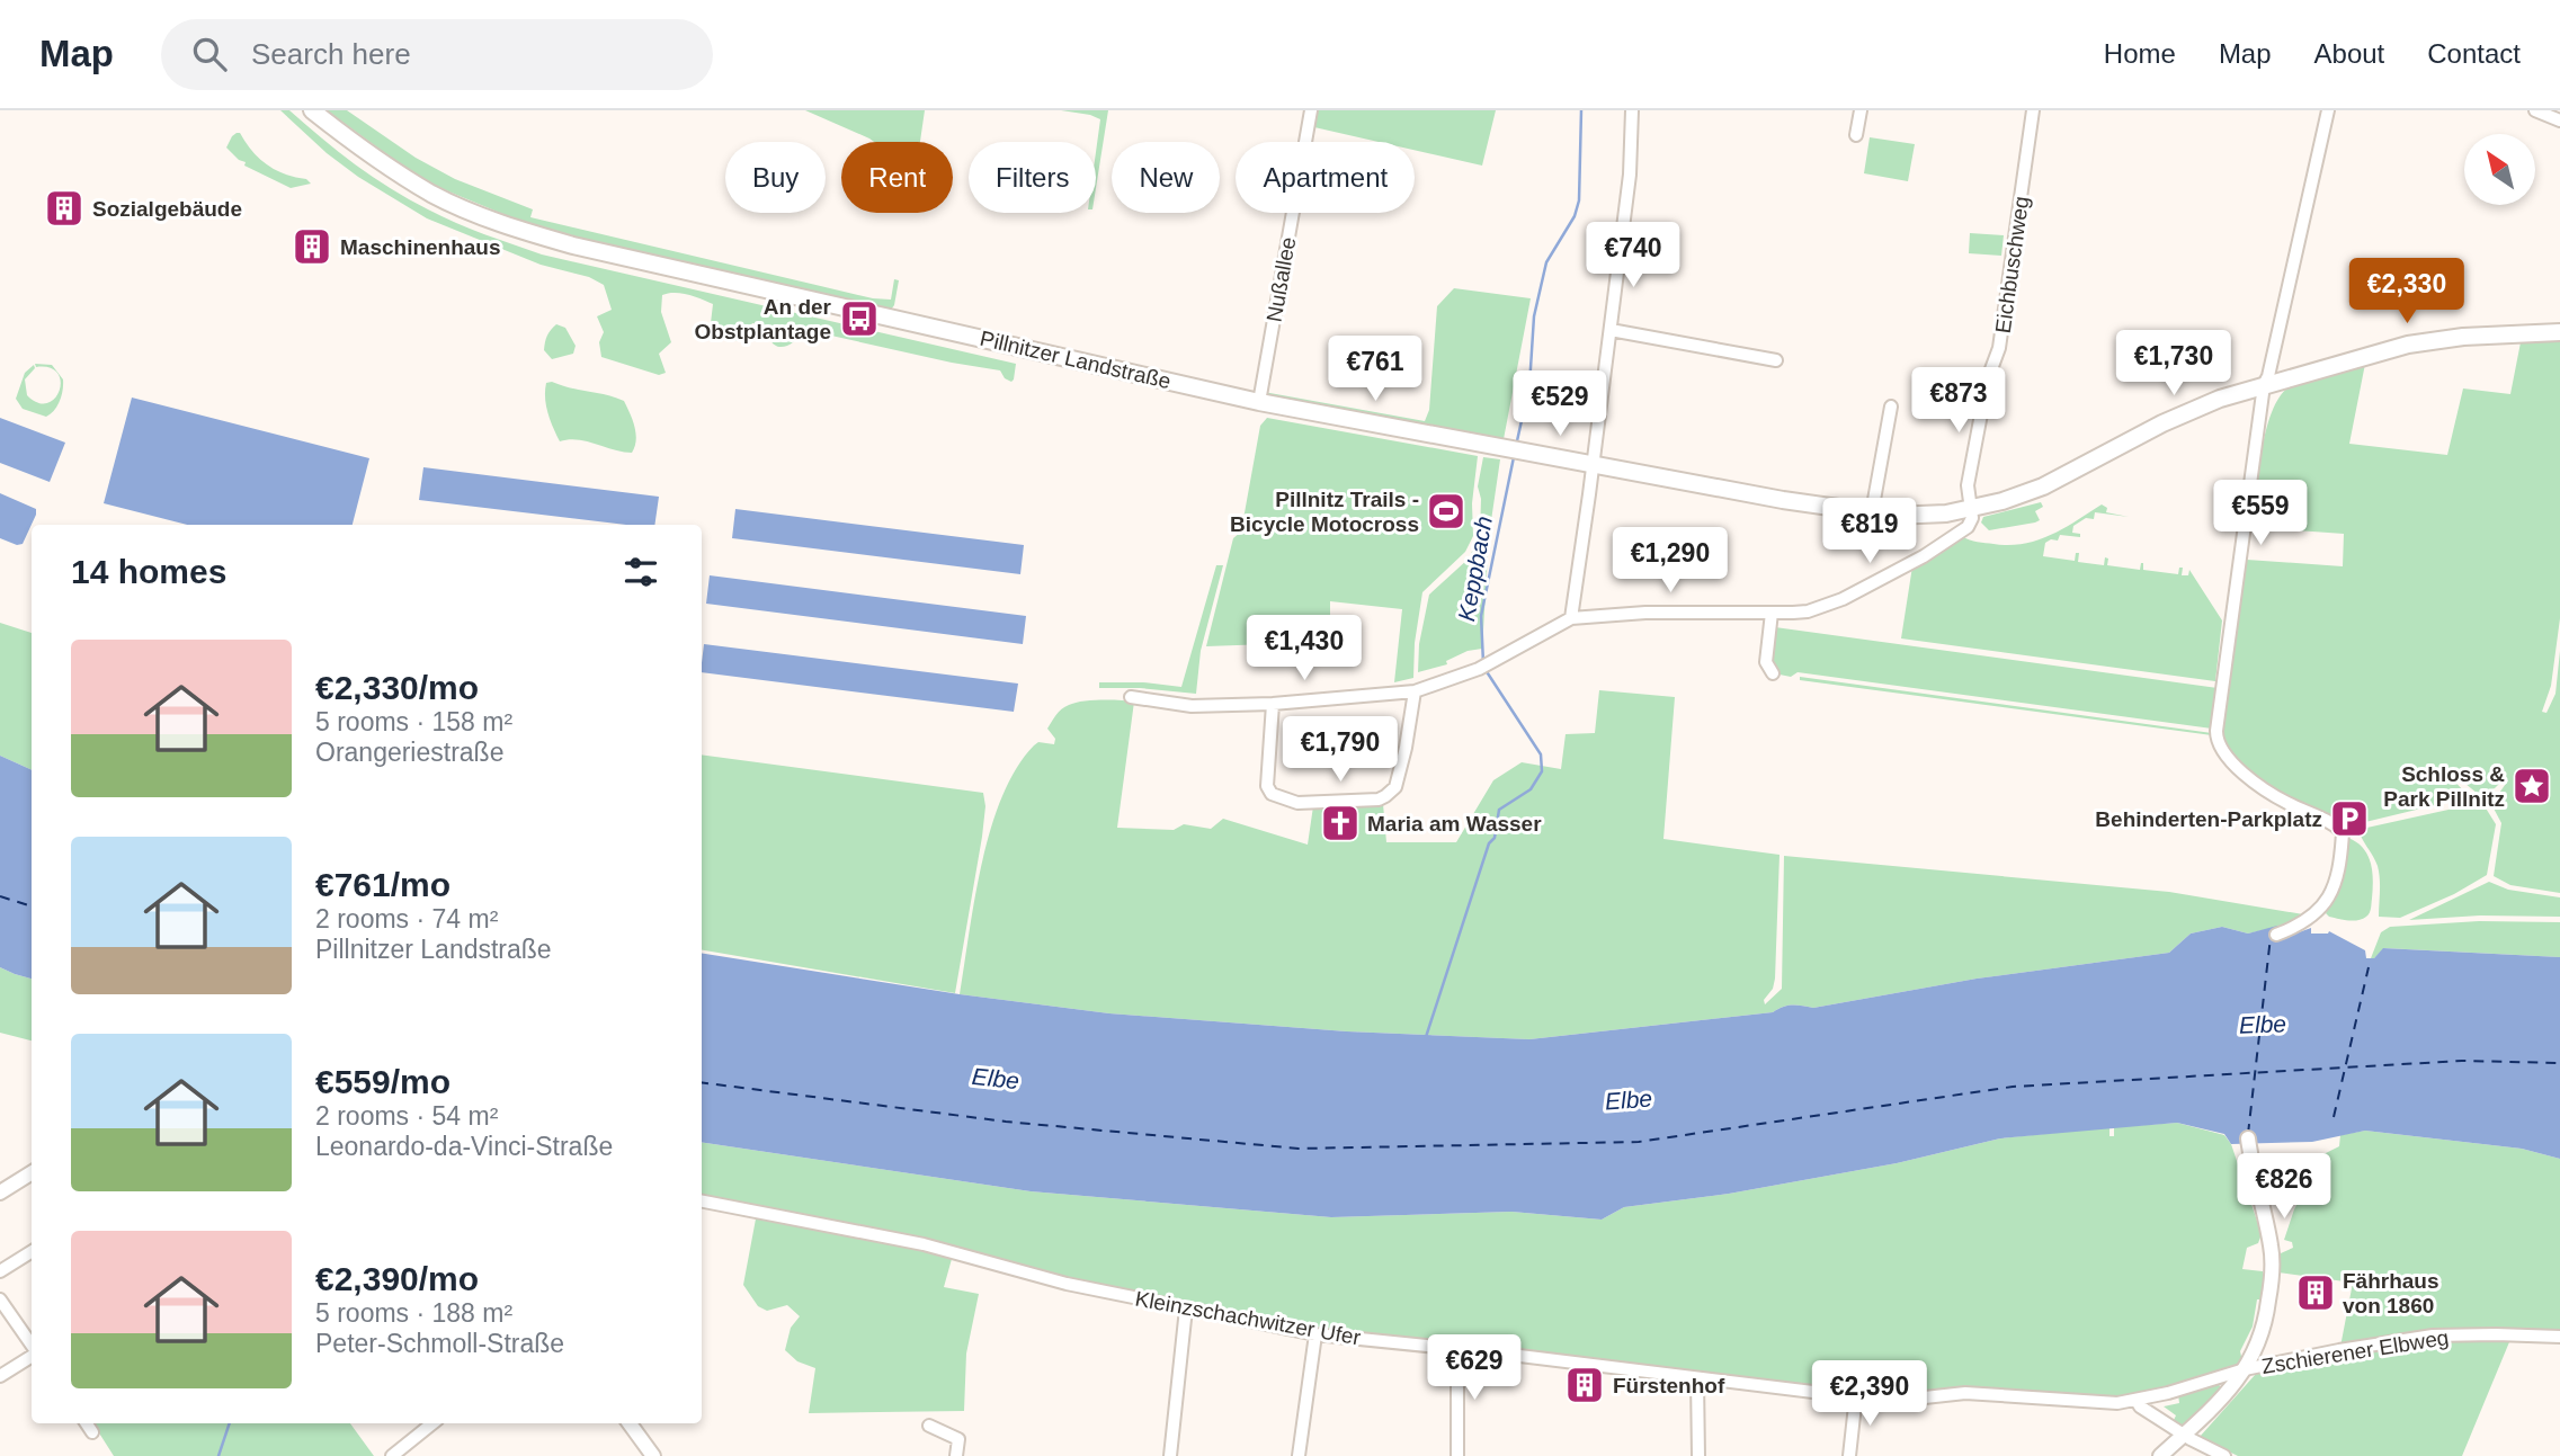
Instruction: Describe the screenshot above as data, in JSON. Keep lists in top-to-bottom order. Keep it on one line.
{"streets":{"main road":["Pillnitzer Landstraße"],"street":["Eichbuschweg","Nußallee","Kleinzschachwitzer Ufer","Zschierener Elbweg"]},"crossings":[["Eichbuschweg","Pillnitzer Landstraße"],["Nußallee","Pillnitzer Landstraße"],["Kleinzschachwitzer Ufer","Zschierener Elbweg"]],"water":["Keppbach","Elbe"],"places":{"building":["Sozialgebäude","Maschinenhaus","Fährhaus von 1860","Fürstenhof"],"bus stop":["An der Obstplantage"],"sports":["Pillnitz Trails - Bicycle Motocross"],"place":["Schloss & Park Pillnitz"],"parking":["Behinderten-Parkplatz"],"church":["Maria am Wasser"]},"north":"top left","page":{"header":"Map","search":"Search here","nav":["Home","Map","About","Contact"],"chip":["Buy","Rent","Filters","New","Apartment"],"price":["€740","€2,330","€1,730","€761","€873","€529","€559","€819","€1,290","€1,430","€1,790","€826","€629","€2,390"],"heading":"14 homes","list":[{"name":"€2,330/mo","note":"5 rooms · 158 m² · Orangeriestraße"},{"name":"€761/mo","note":"2 rooms · 74 m² · Pillnitzer Landstraße"},{"name":"€559/mo","note":"2 rooms · 54 m² · Leonardo-da-Vinci-Straße"},{"name":"€2,390/mo","note":"5 rooms · 188 m² · Peter-Schmoll-Straße"}]}}
